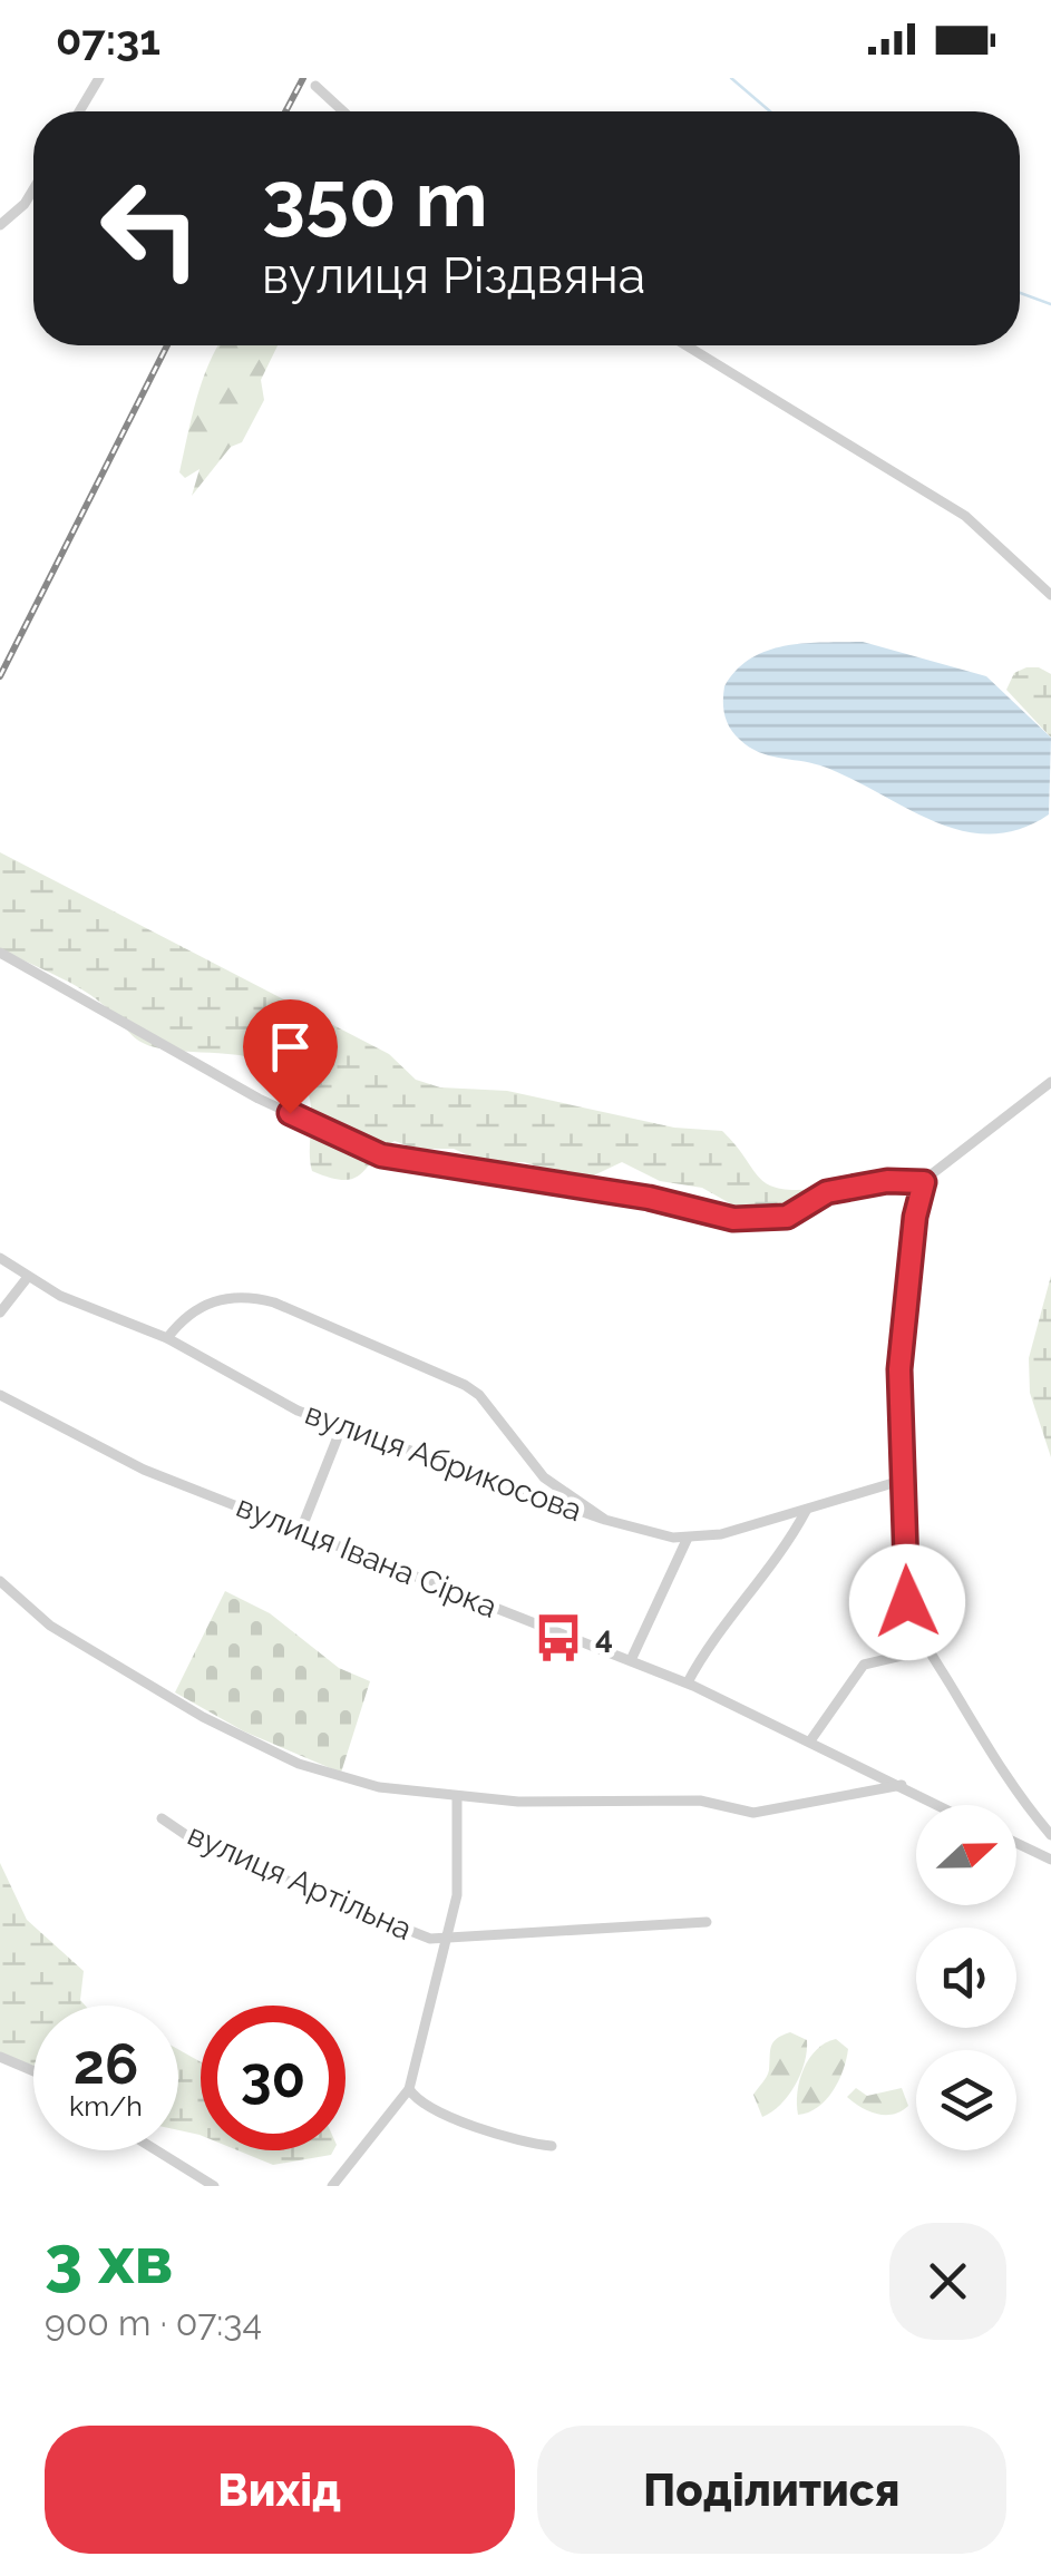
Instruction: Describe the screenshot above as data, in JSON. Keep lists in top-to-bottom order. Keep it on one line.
{"streets":{"street":["вулиця Абрикосова","вулиця Івана Сірка","вулиця Артільна"]},"places":{"bus stop":["4"]},"north":"right","page":{"status":"07:31","turn":["350 m","вулиця Різдвяна"],"speed":"26 km/h","limit":"30","heading":["3 хв","900 m · 07:34"],"buttons":["Вихід","Поділитися"]}}
